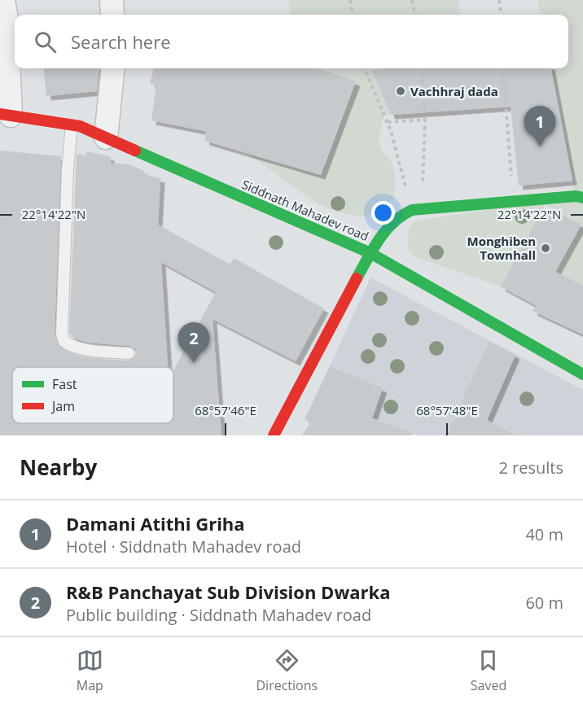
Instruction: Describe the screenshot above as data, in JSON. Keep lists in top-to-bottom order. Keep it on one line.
{"streets":{"main road":["Siddnath Mahadev road"]},"places":["Vachhraj dada","Monghiben Townhall"],"legend":["Fast","Jam"],"page":{"search":"Search here","pins":["1","2"],"heading":["Nearby","2 results"],"list":[{"mark":"1","name":"Damani Atithi Griha","note":"Hotel · Siddnath Mahadev road","value":"40 m"},{"mark":"2","name":"R&B Panchayat Sub Division Dwarka","note":"Public building · Siddnath Mahadev road","value":"60 m"}],"nav":["Map","Directions","Saved"]},"coordinates":["22°14'22\"N","68°57'46\"E","68°57'48\"E"]}
